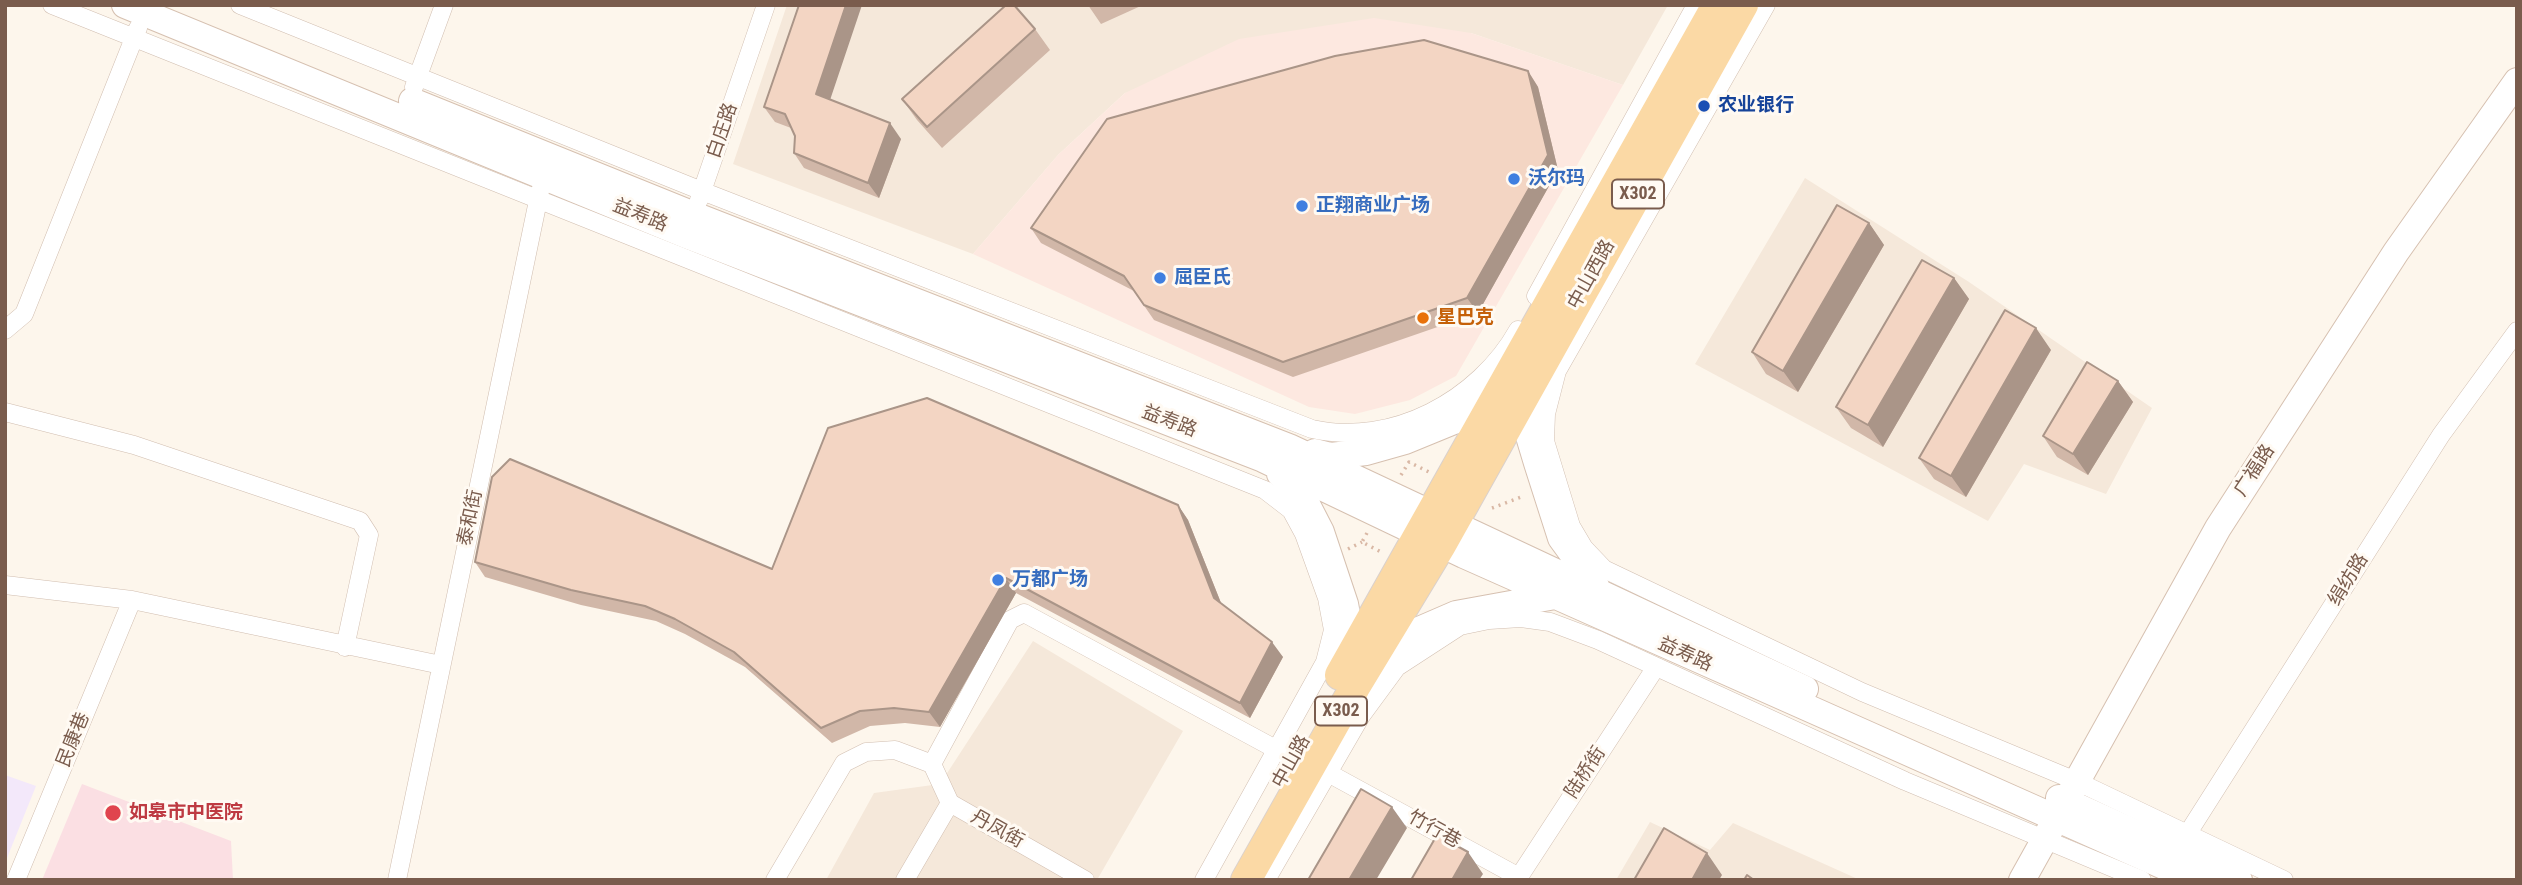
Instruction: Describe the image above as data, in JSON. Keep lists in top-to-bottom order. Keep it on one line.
{"streets":{"main road":["X302","益寿路","中山西路","广福路","中山路"],"street":["白庄路","泰和街","绢纺路","民康巷","陆桥街","丹凤街","竹行巷"]},"crossings":[["白庄路","益寿路"],["益寿路","中山西路"],["益寿路","广福路"],["益寿路","泰和街"],["益寿路","中山路"],["中山西路","中山路"],["中山路","竹行巷"],["陆桥街","竹行巷"]],"places":["农业银行","沃尔玛","正翔商业广场","屈臣氏","星巴克","万都广场","如皋市中医院"]}
